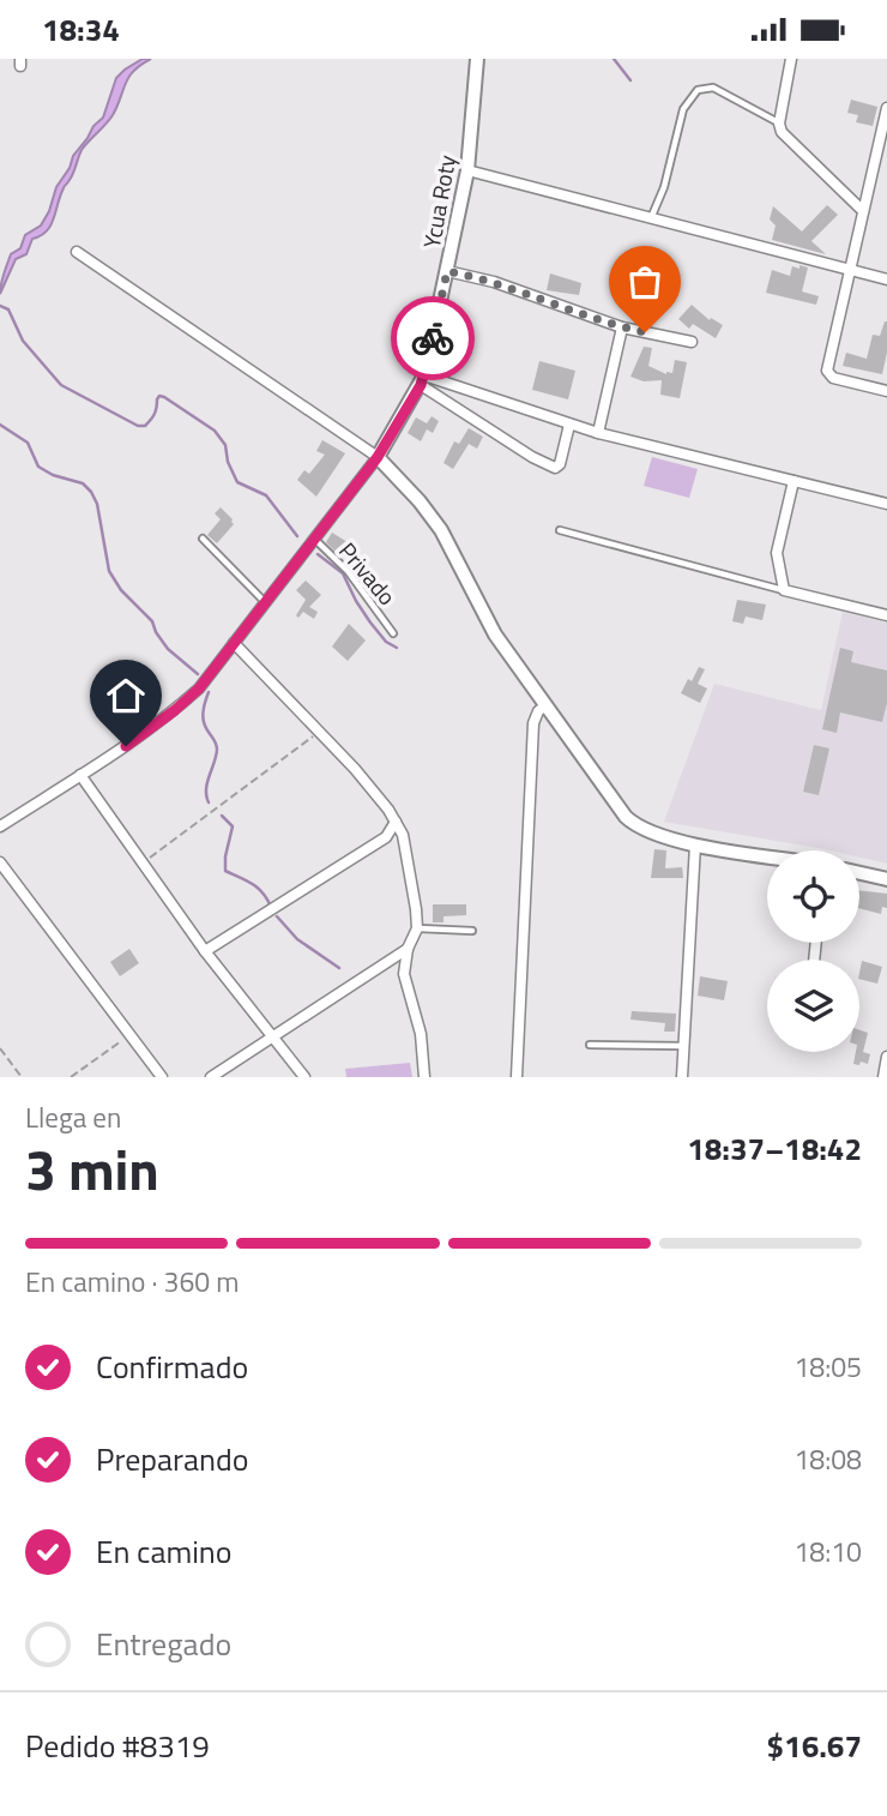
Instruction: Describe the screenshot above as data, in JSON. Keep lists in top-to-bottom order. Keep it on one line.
{"streets":{"street":["Ycua Roty"],"lane":["Privado"]},"crossings":[["Ycua Roty","Privado"]],"page":{"status":"18:34","heading":["3 min","Llega en","18:37–18:42"],"panel":["Pedido #8319","$16.67"],"bar":"En camino · 360 m","list":[["Confirmado","18:05"],["Preparando","18:08"],["En camino","18:10"],"Entregado"]}}
